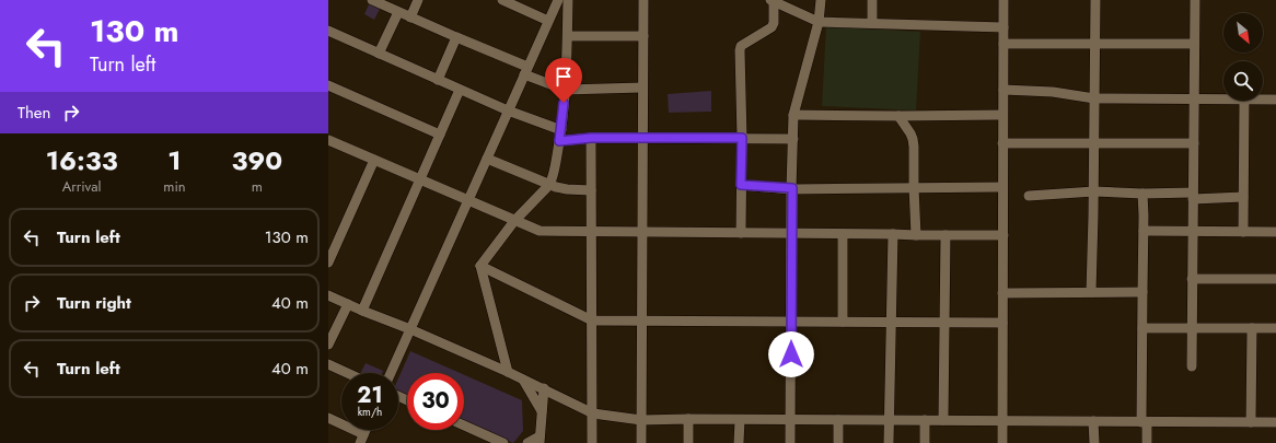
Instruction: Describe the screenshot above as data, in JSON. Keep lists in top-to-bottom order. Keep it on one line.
{"north":"bottom right","page":{"turn":["130 m","Turn left"],"then":"Then","eta":["16:33","Arrival","1","min","390","m"],"list":[{"name":"Turn left","value":"130 m"},{"name":"Turn right","value":"40 m"},{"name":"Turn left","value":"40 m"}],"speed":"21 km/h","limit":"30"}}
